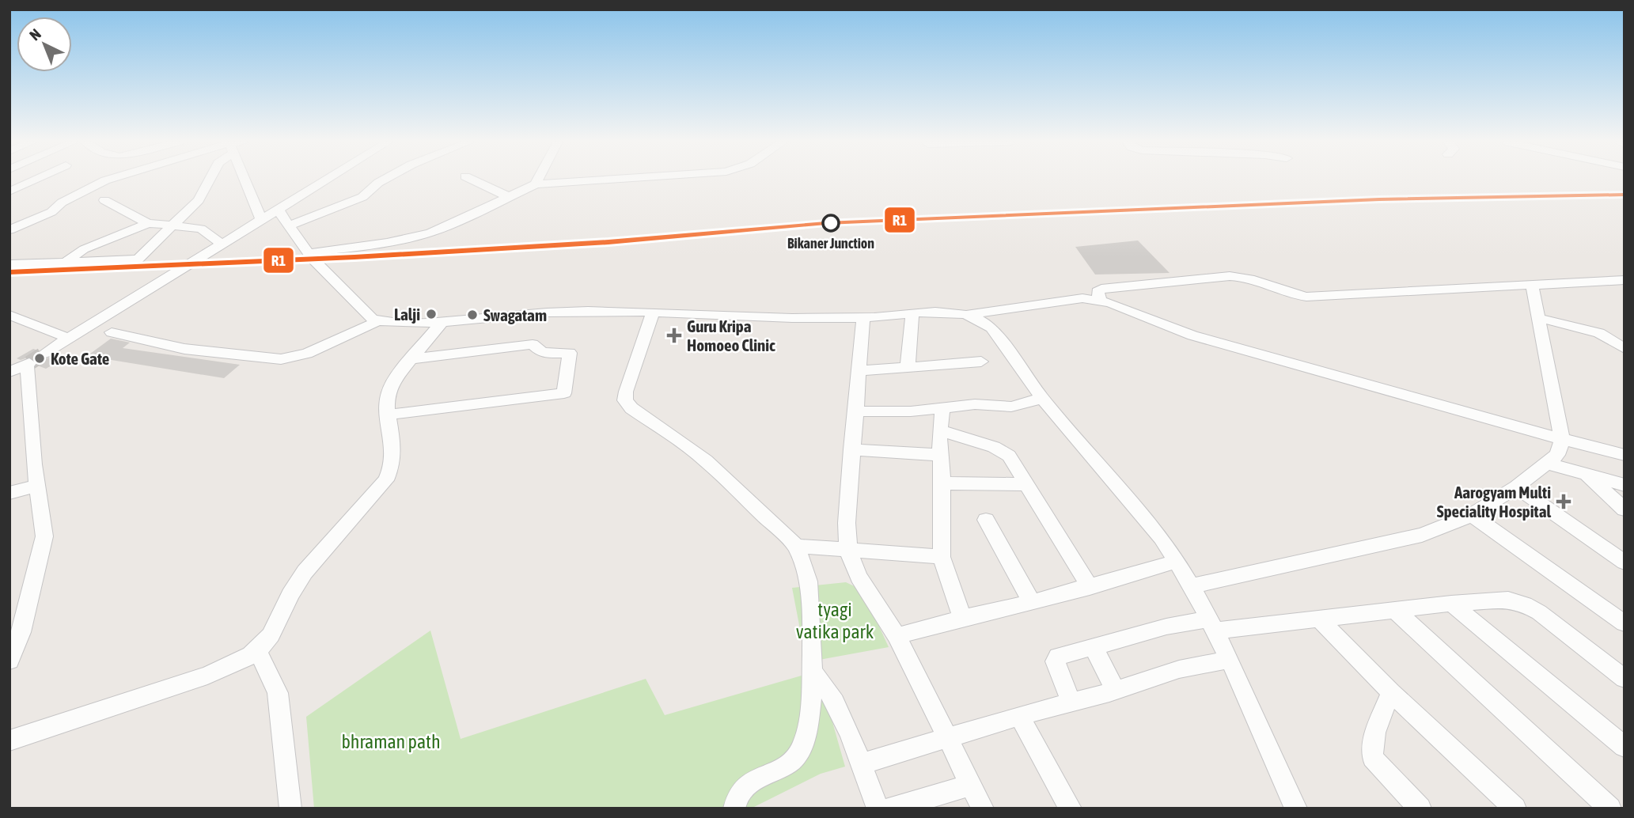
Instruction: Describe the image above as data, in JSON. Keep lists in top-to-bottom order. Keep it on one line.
{"parks":["tyagi vatika park","bhraman path"],"places":{"other":["Bikaner Junction","Lalji","Swagatam","Kote Gate"],"health":["Guru Kripa Homoeo Clinic","Aarogyam Multi Speciality Hospital"]},"lines":["transit line R1"],"north":"top left"}
